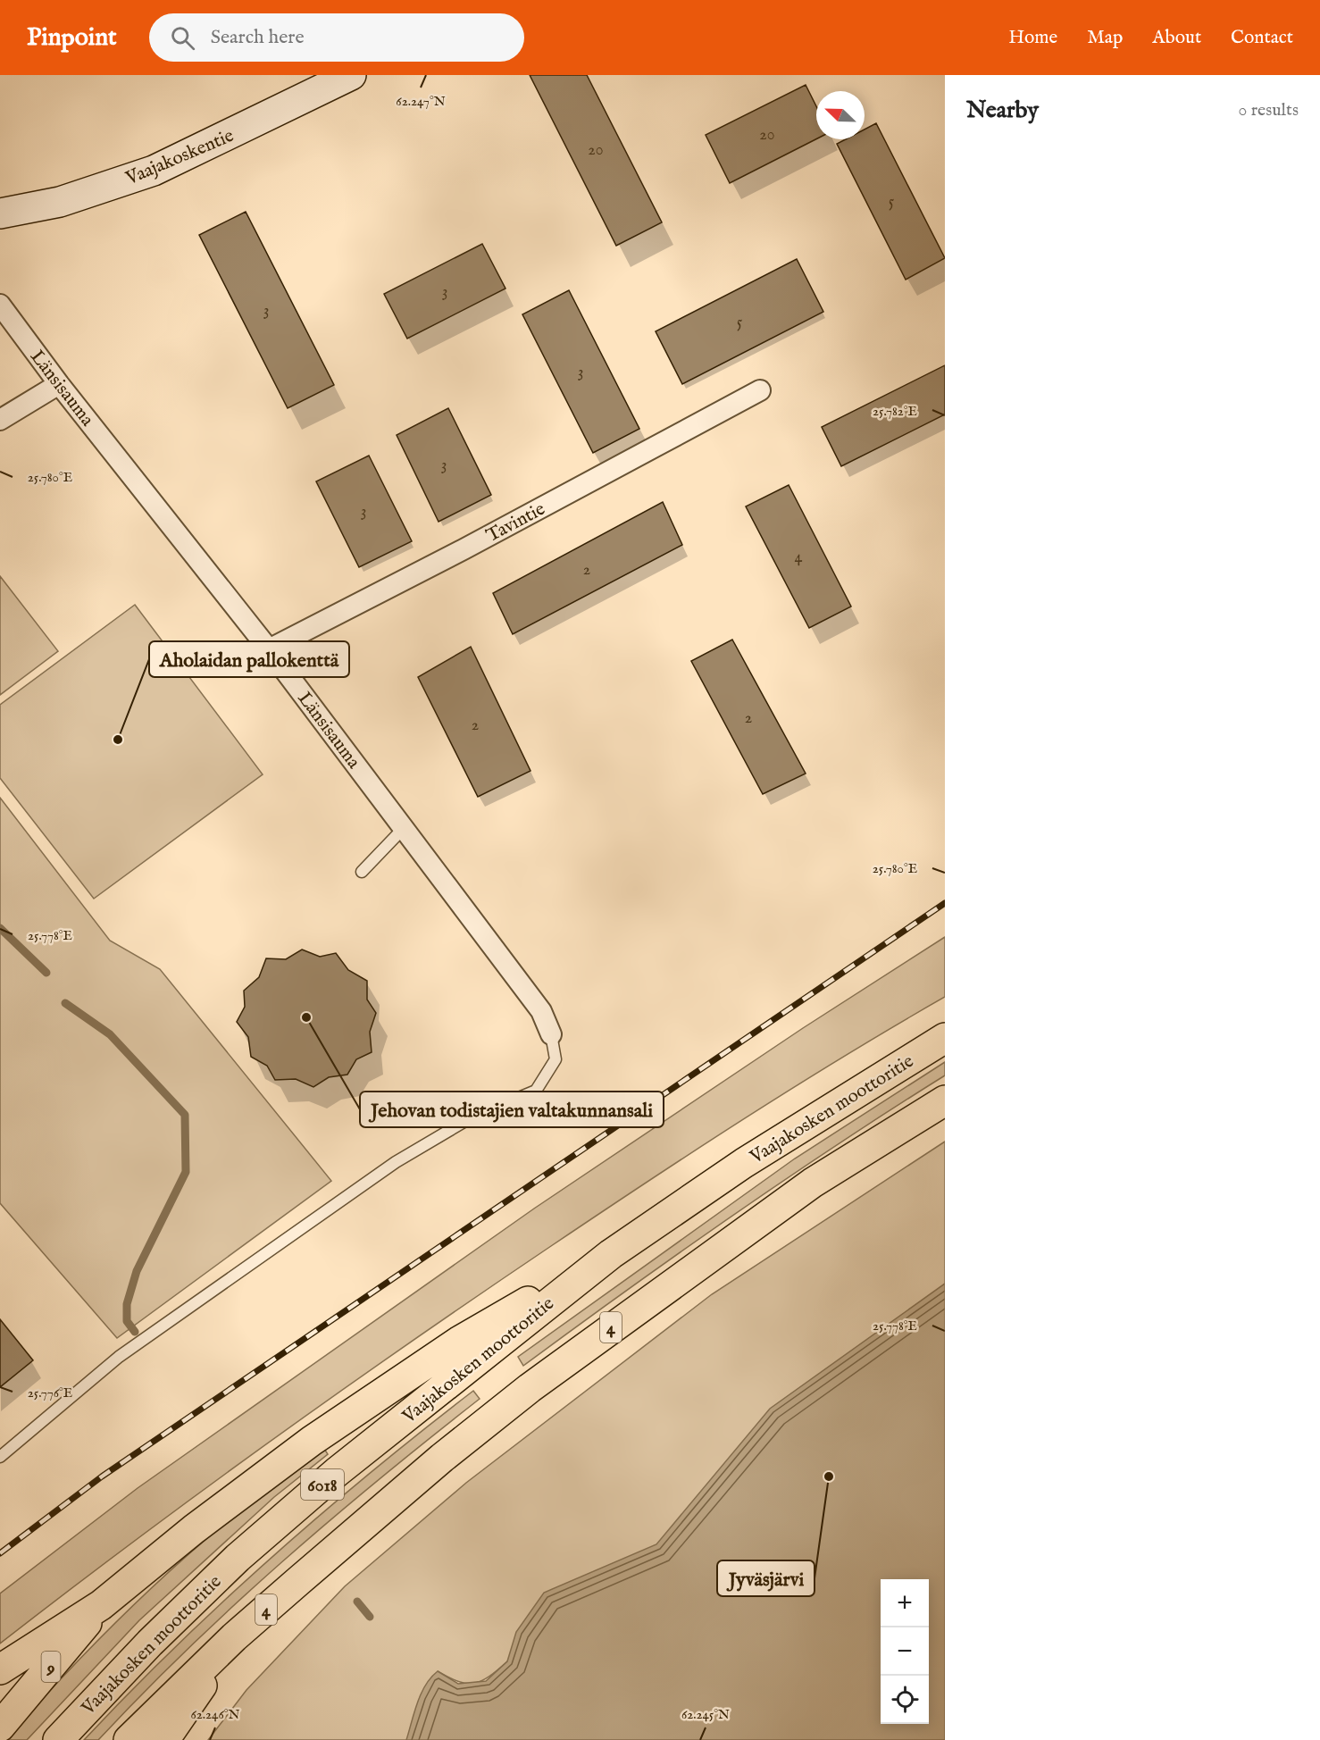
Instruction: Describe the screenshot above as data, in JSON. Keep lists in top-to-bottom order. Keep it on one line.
{"streets":{"highway":["Vaajakosken moottoritie","4","6018","9"],"main road":["Vaajakoskentie"],"street":["Länsisauma","Tavintie"]},"crossings":[["Länsisauma","Tavintie"]],"places":["Aholaidan pallokenttä","Jehovan todistajien valtakunnansali","Jyväsjärvi"],"house_numbers":["20","20","5","3","3","5","3","3","3","4","2","2","2"],"north":"top left","page":{"header":"Pinpoint","search":"Search here","nav":["Home","Map","About","Contact"],"heading":["Nearby","0 results"],"map_buttons":["+","−"]},"coordinates":["62.247°N","25.782°E","25.780°E","25.778°E","25.776°E","62.246°N","62.245°N"]}
